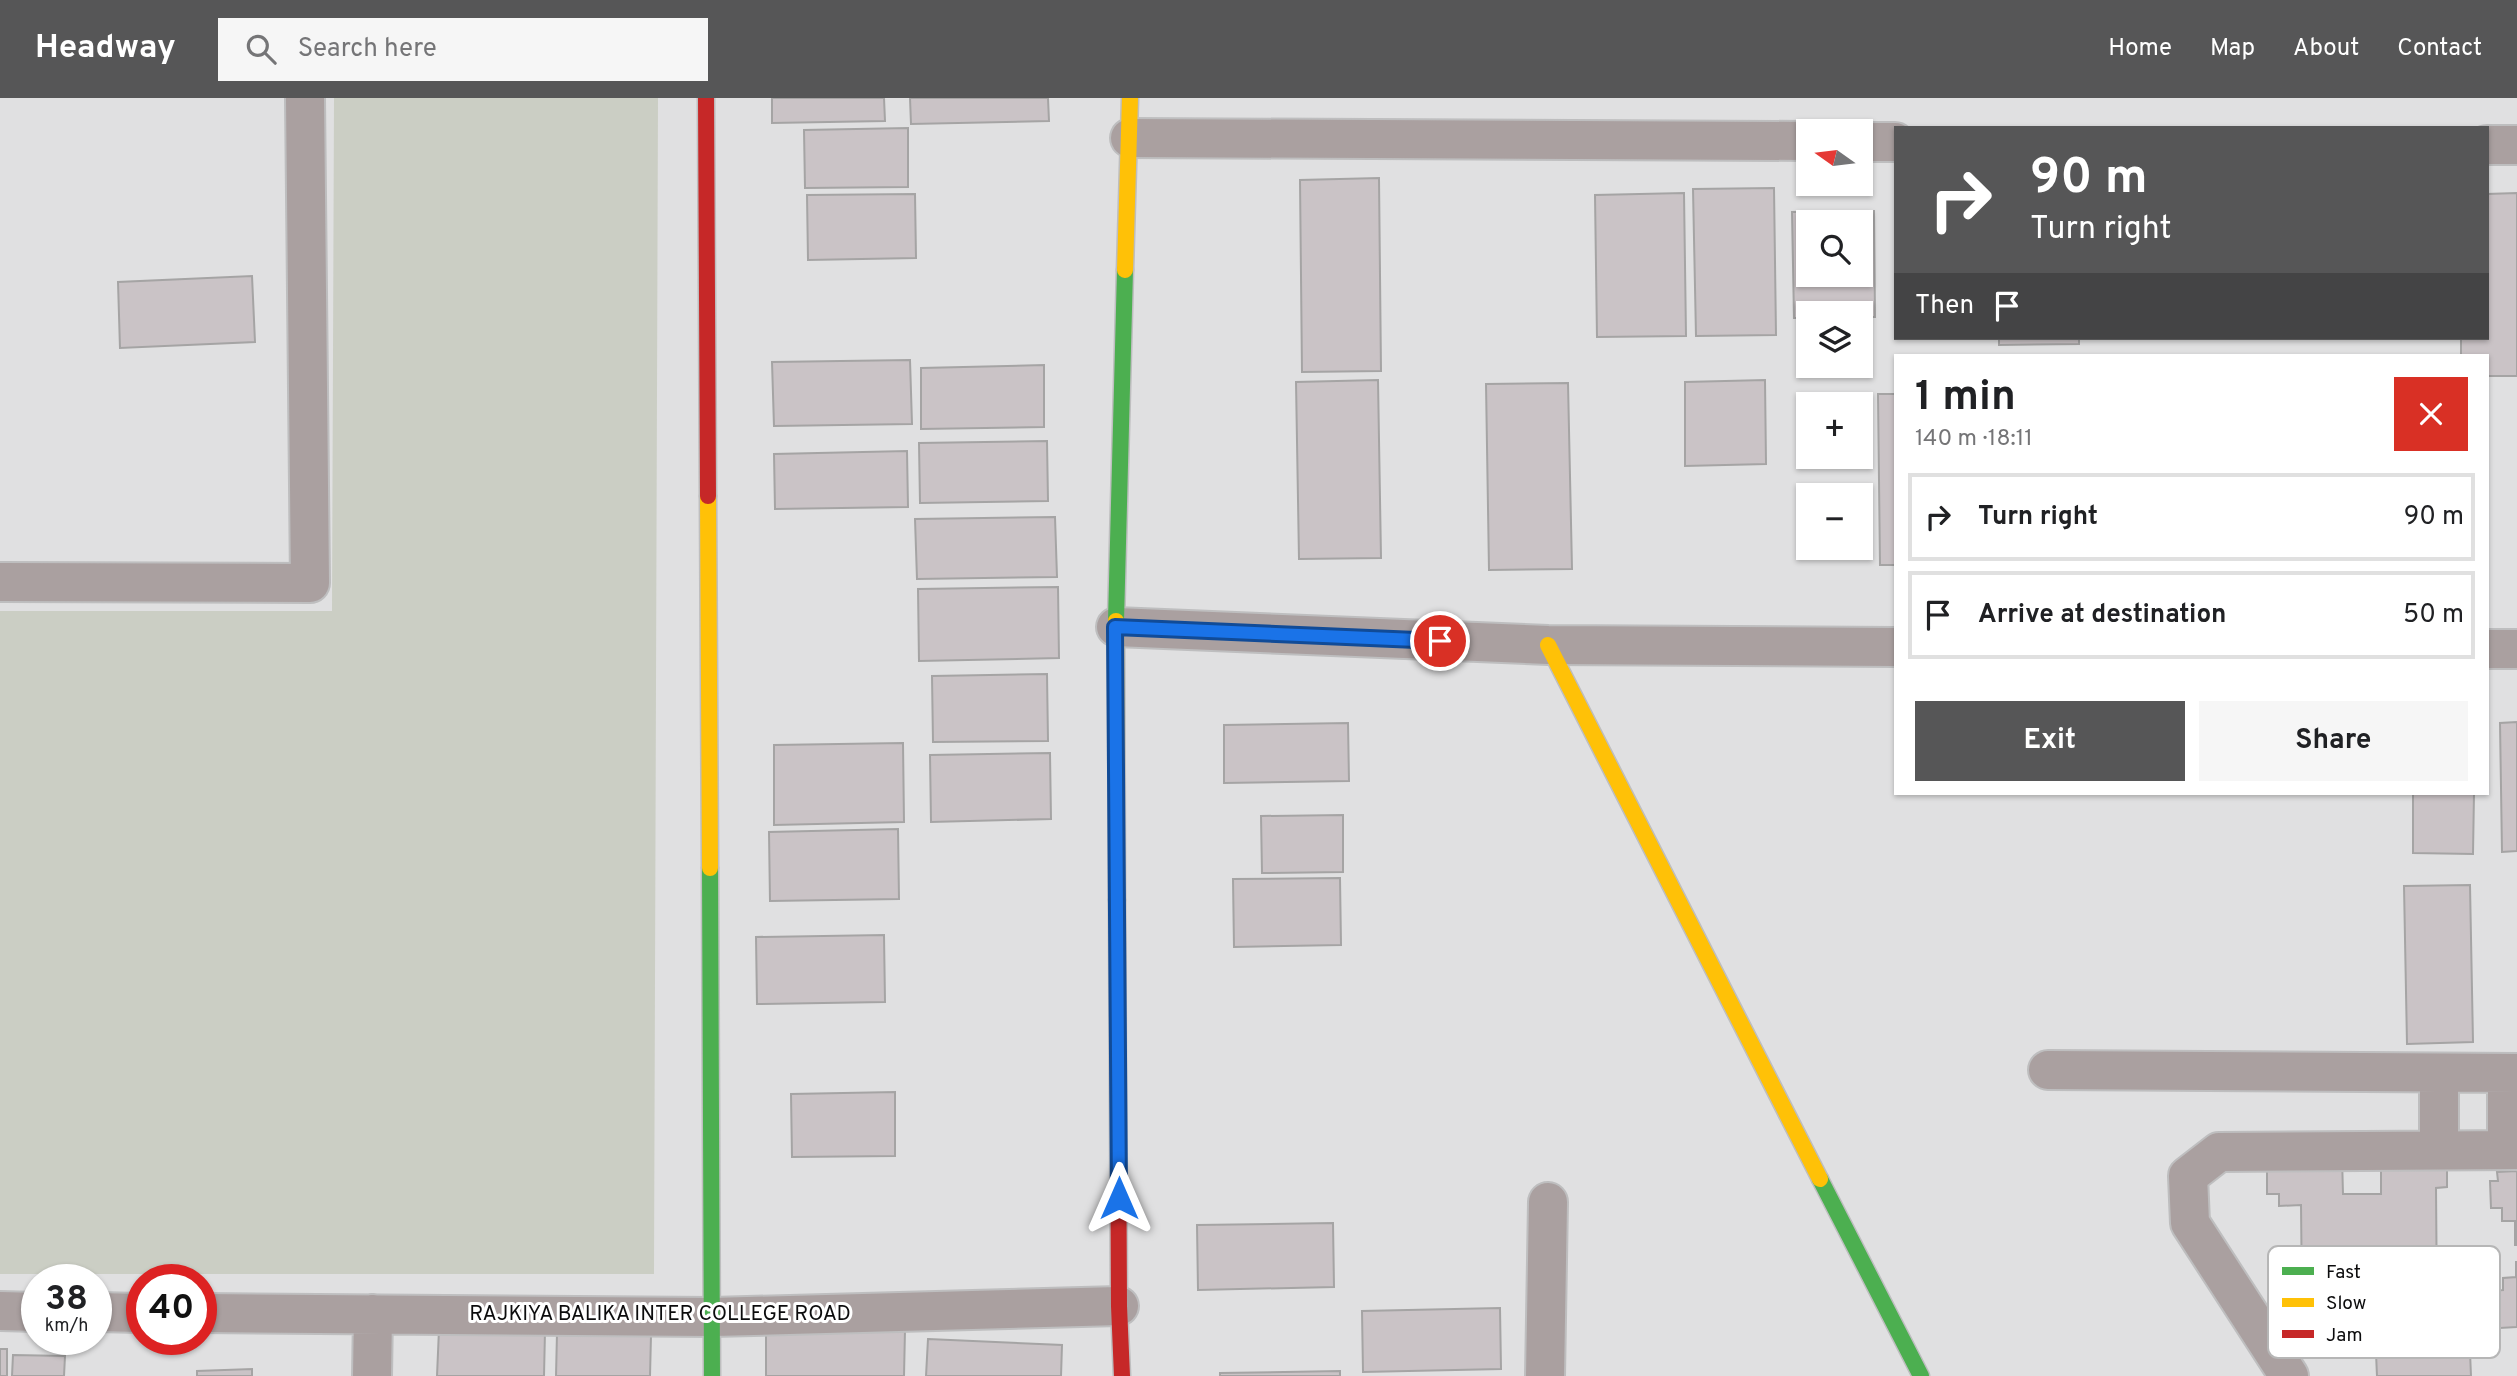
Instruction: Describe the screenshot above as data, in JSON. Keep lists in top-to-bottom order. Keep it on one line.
{"streets":{"street":["RAJKIYA BALIKA INTER COLLEGE ROAD"]},"legend":["Fast","Slow","Jam"],"north":"left","page":{"header":"Headway","search":"Search here","nav":["Home","Map","About","Contact"],"map_buttons":["+","−"],"turn":["90 m","Turn right"],"then":"Then","heading":["1 min","140 m · 18:11"],"list":[{"name":"Turn right","value":"90 m"},{"name":"Arrive at destination","value":"50 m"}],"buttons":["Exit","Share"],"speed":"38 km/h","limit":"40"}}
